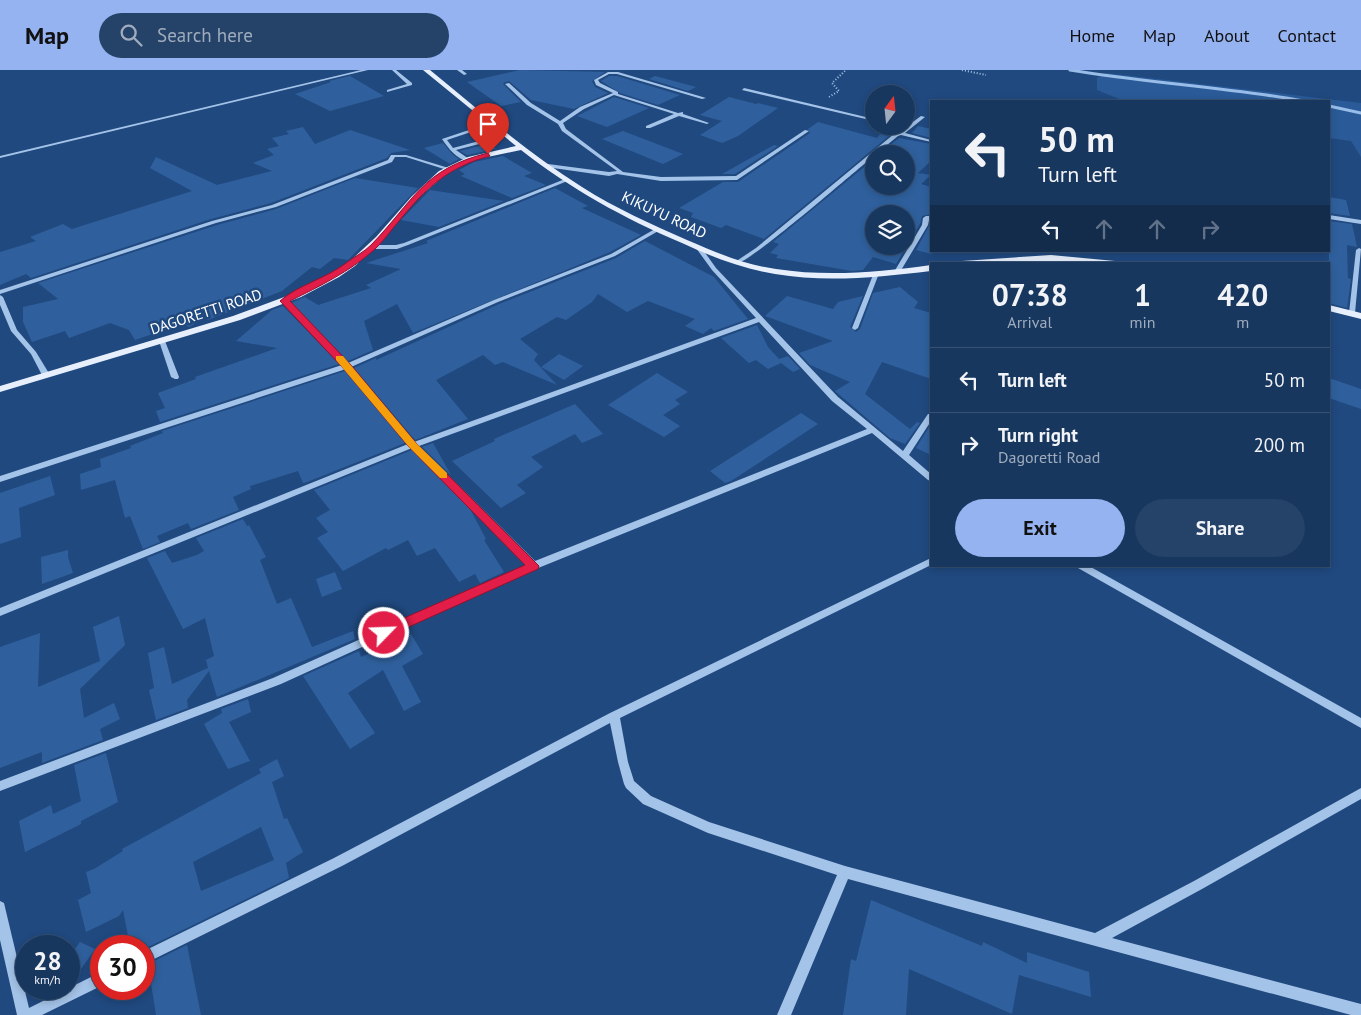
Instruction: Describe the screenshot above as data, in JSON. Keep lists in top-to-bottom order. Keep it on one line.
{"streets":{"main road":["KIKUYU ROAD","DAGORETTI ROAD"]},"crossings":[["KIKUYU ROAD","DAGORETTI ROAD"]],"north":"top","page":{"header":"Map","search":"Search here","nav":["Home","Map","About","Contact"],"turn":["50 m","Turn left"],"eta":["07:38","Arrival","1","min","420","m"],"list":[{"name":"Turn left","value":"50 m"},{"name":"Turn right","note":"Dagoretti Road","value":"200 m"}],"buttons":["Exit","Share"],"speed":"28 km/h","limit":"30"}}
